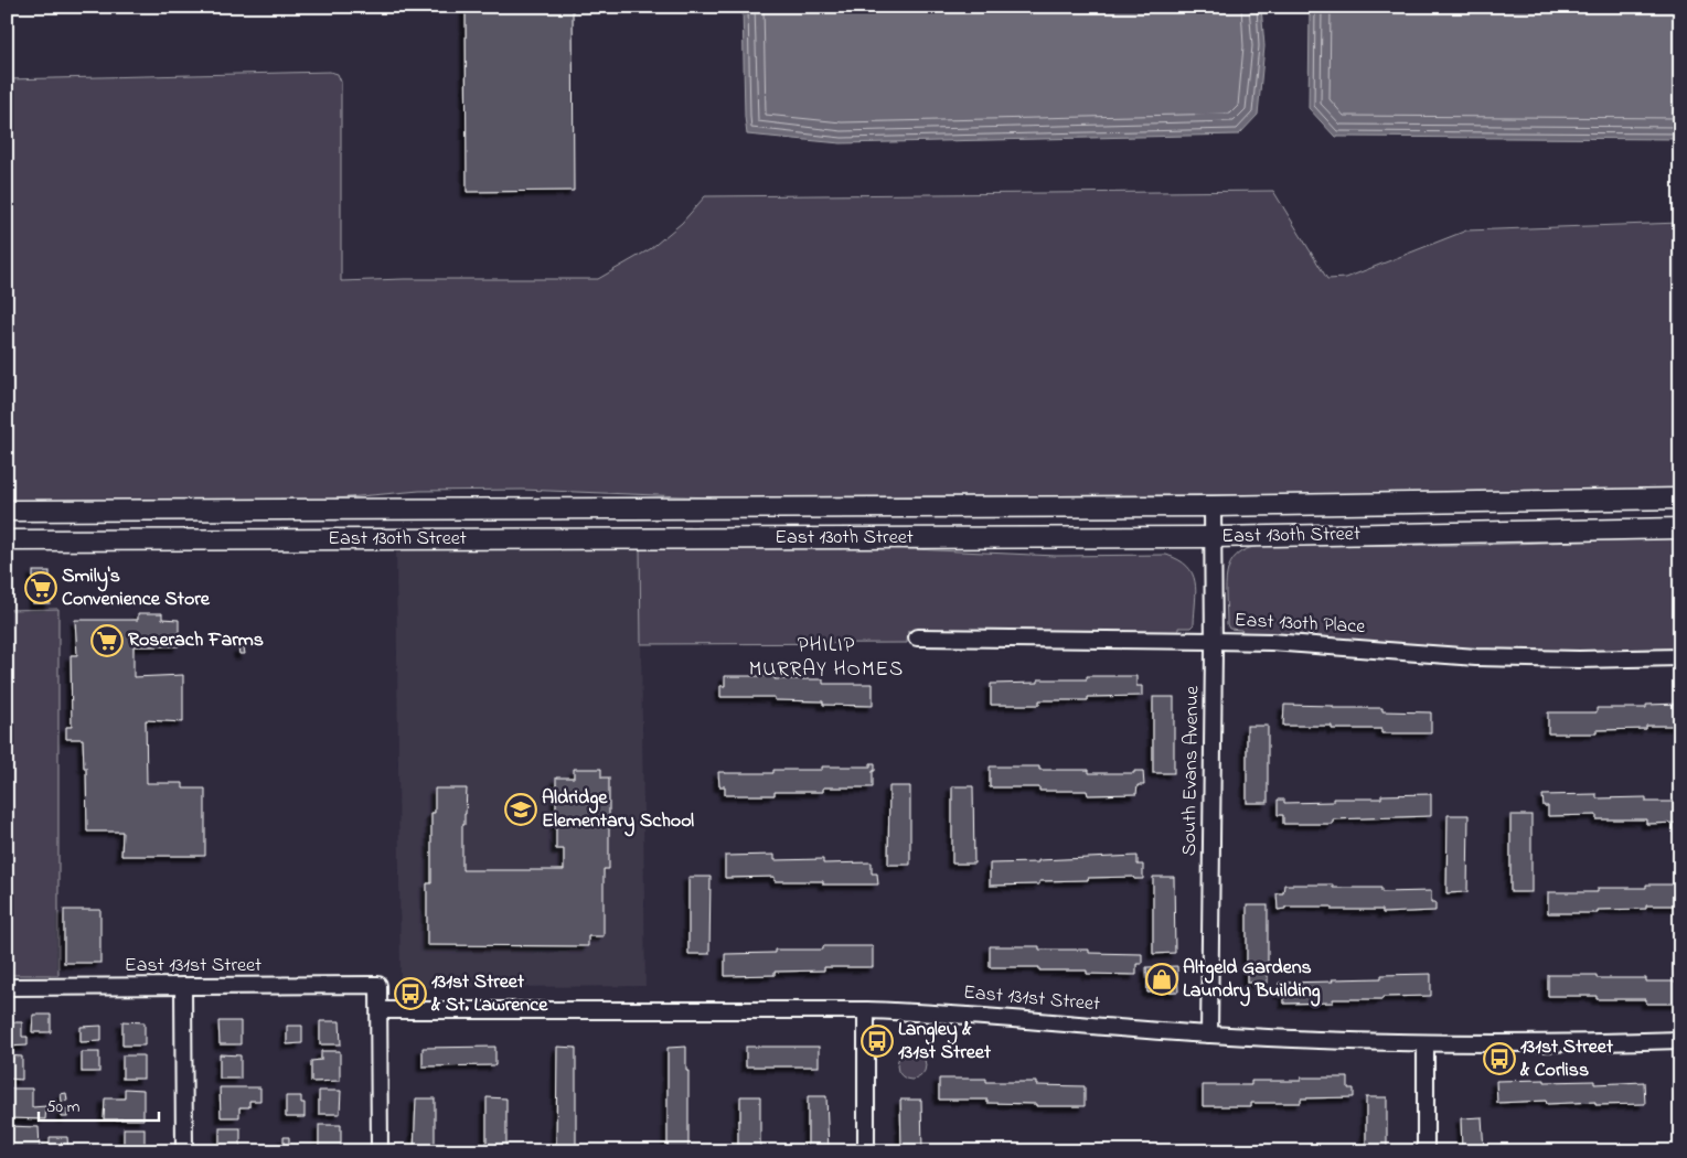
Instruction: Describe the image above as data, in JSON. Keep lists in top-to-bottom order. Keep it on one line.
{"streets":{"main road":["East 130th Street"],"street":["East 130th Place","South Evans Avenue","East 131st Street"]},"crossings":[["East 130th Street","South Evans Avenue"],["East 130th Place","South Evans Avenue"],["South Evans Avenue","East 131st Street"]],"districts":["PHILIP MURRAY HOMES"],"places":{"supermarket":["Smily's Convenience Store","Roserach Farms"],"school or university":["Aldridge Elementary School"],"shop":["Altgeld Gardens Laundry Building"],"bus stop":["131st Street & St. Lawrence","Langley & 131st Street","131st Street & Corliss"]},"scale_bar":"50 m"}
